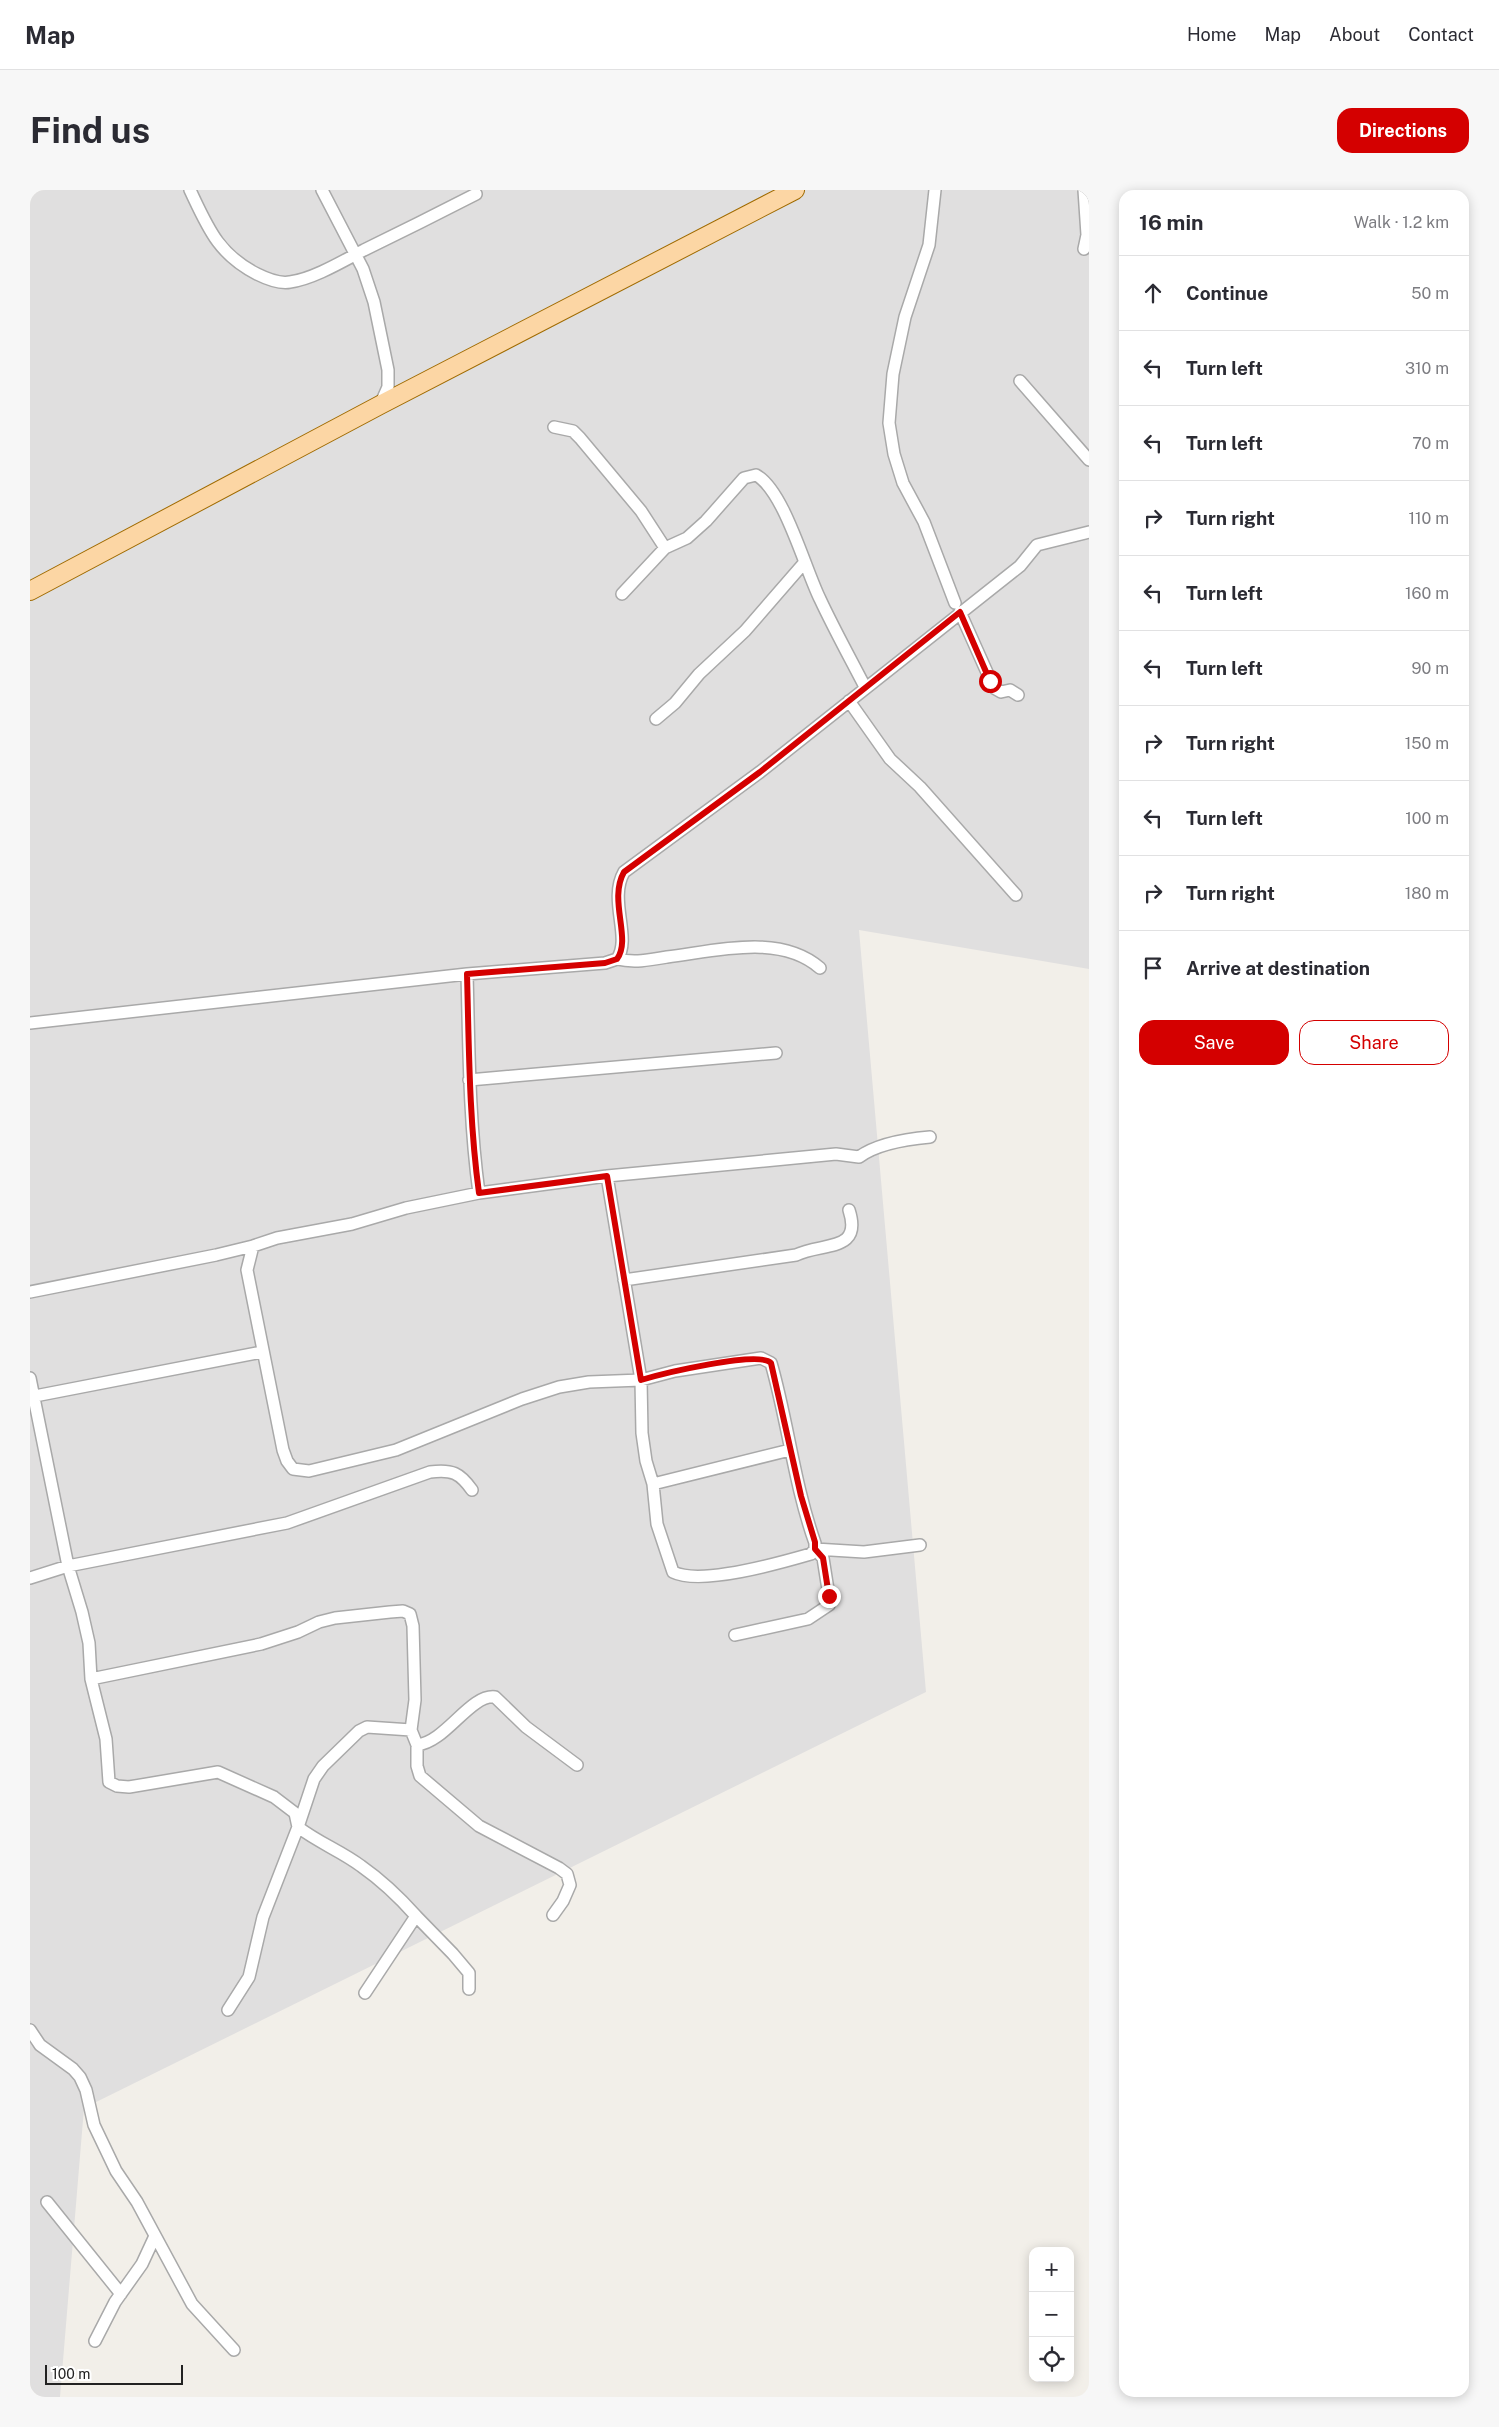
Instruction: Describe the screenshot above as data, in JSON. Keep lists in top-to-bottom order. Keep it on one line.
{"scale_bar":"100 m","page":{"header":"Map","nav":["Home","Map","About","Contact"],"buttons":["Directions",["Save","Share"]],"title":"Find us","heading":["16 min","Walk · 1.2 km"],"list":[["Continue","50 m"],["Turn left","310 m"],["Turn left","70 m"],["Turn right","110 m"],["Turn left","160 m"],["Turn left","90 m"],["Turn right","150 m"],["Turn left","100 m"],["Turn right","180 m"],"Arrive at destination"],"map_buttons":["+","−"],"scale":"100 m"}}
